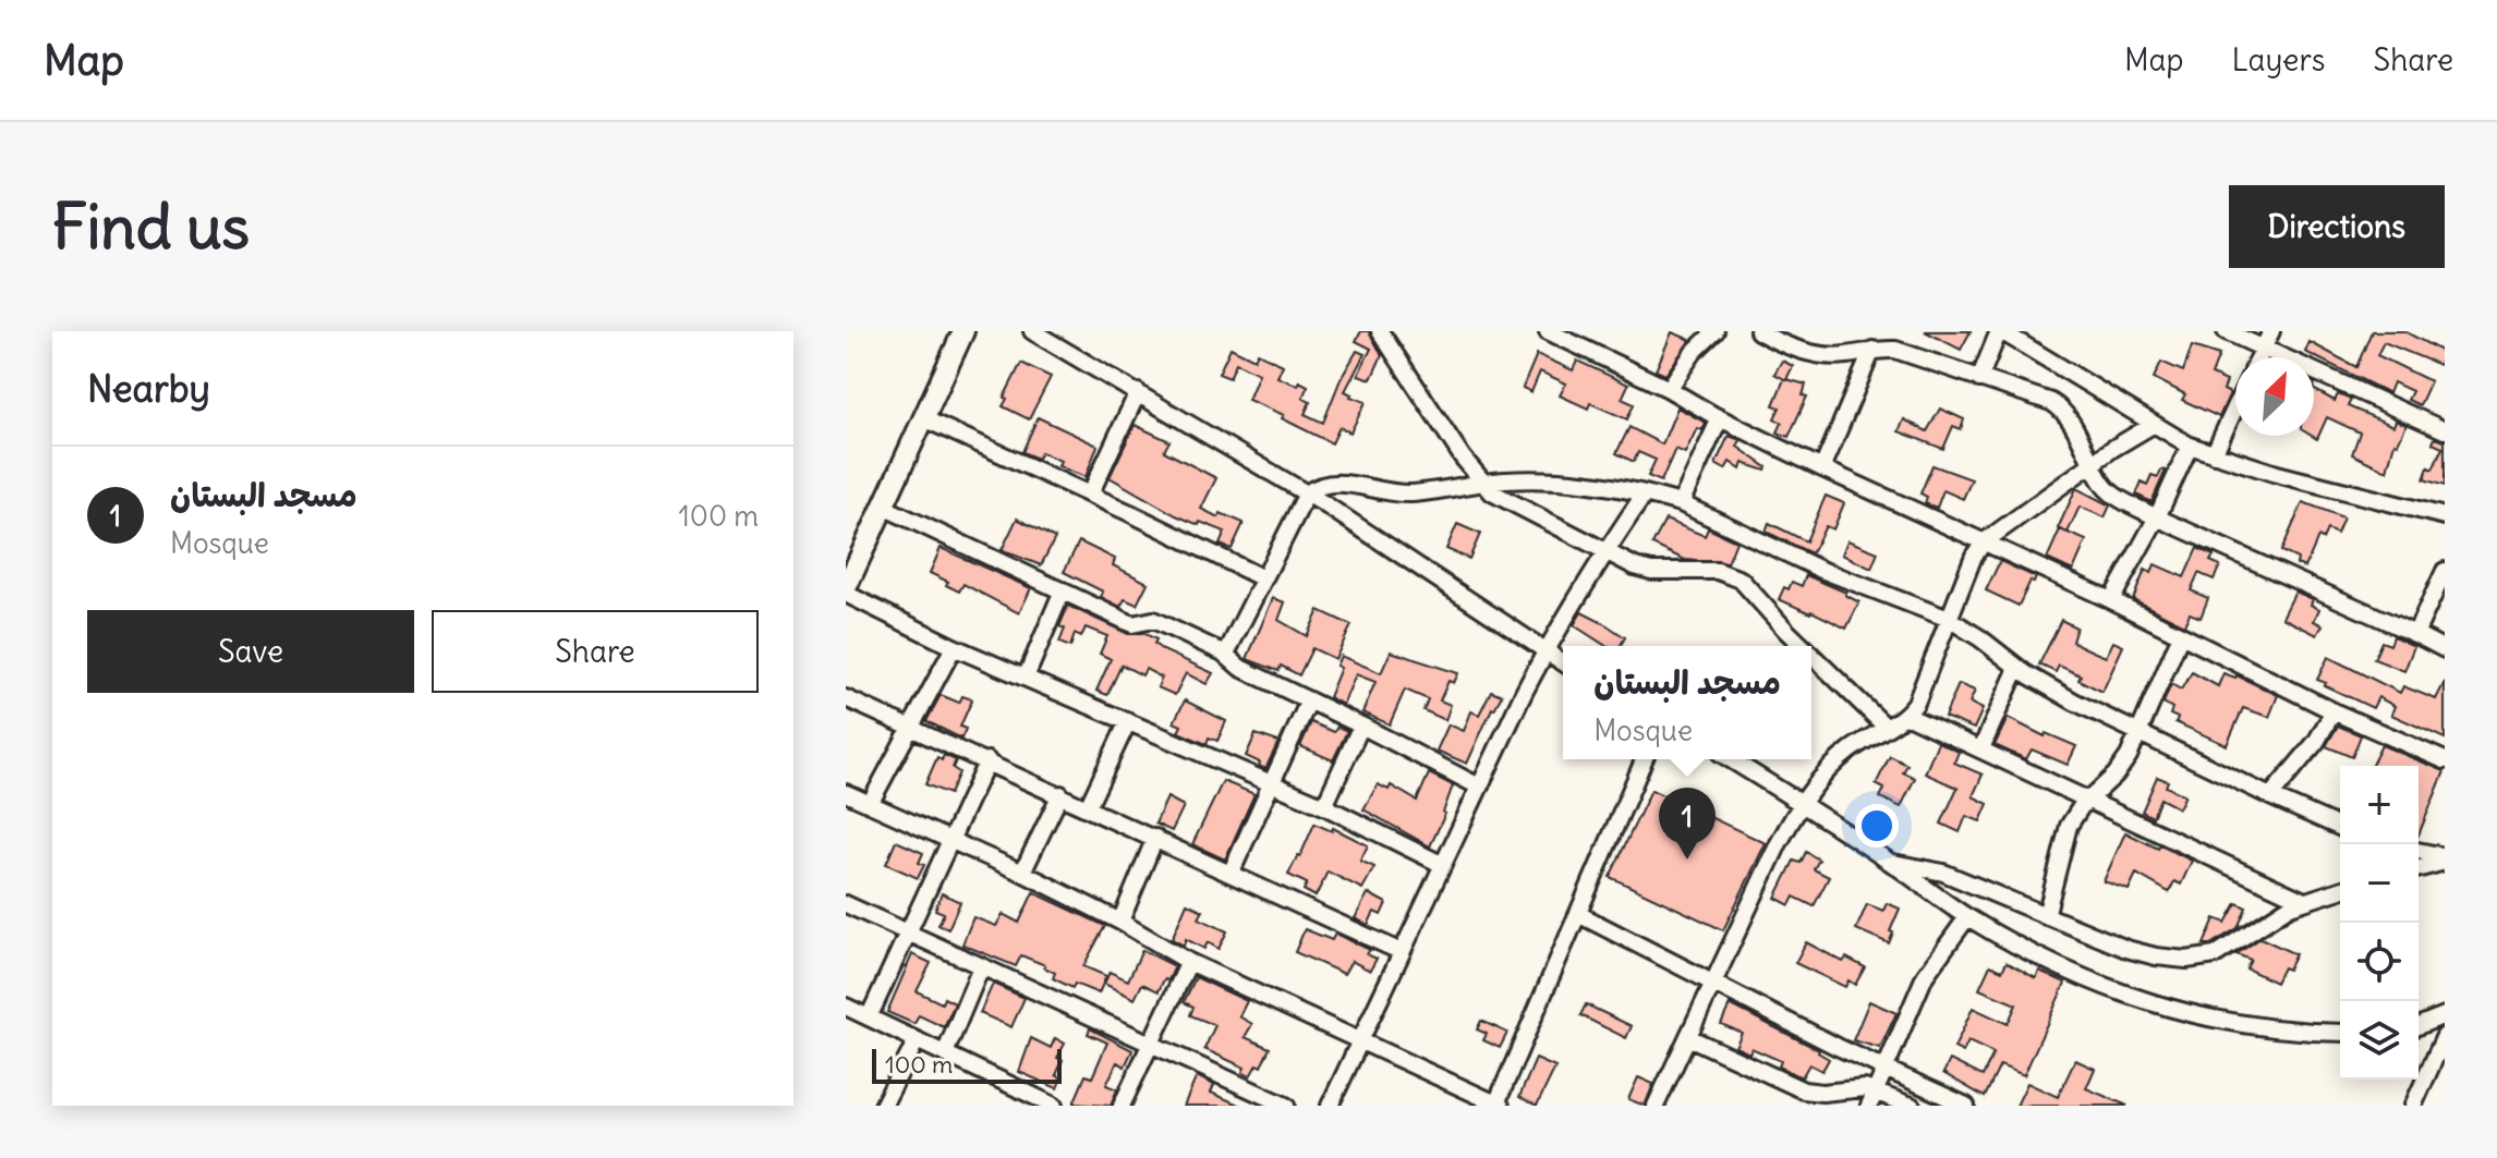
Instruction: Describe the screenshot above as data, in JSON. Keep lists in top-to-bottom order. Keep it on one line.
{"scale_bar":"100 m","north":"top right","page":{"header":"Map","nav":["Map","Layers","Share"],"buttons":["Directions",["Save","Share"]],"title":"Find us","heading":"Nearby","list":[{"mark":"1","name":"مسجد البستان","note":"Mosque","value":"100 m"}],"popup":["مسجد البستان","Mosque"],"map_buttons":["+","−"],"pins":"1","scale":"100 m"}}
